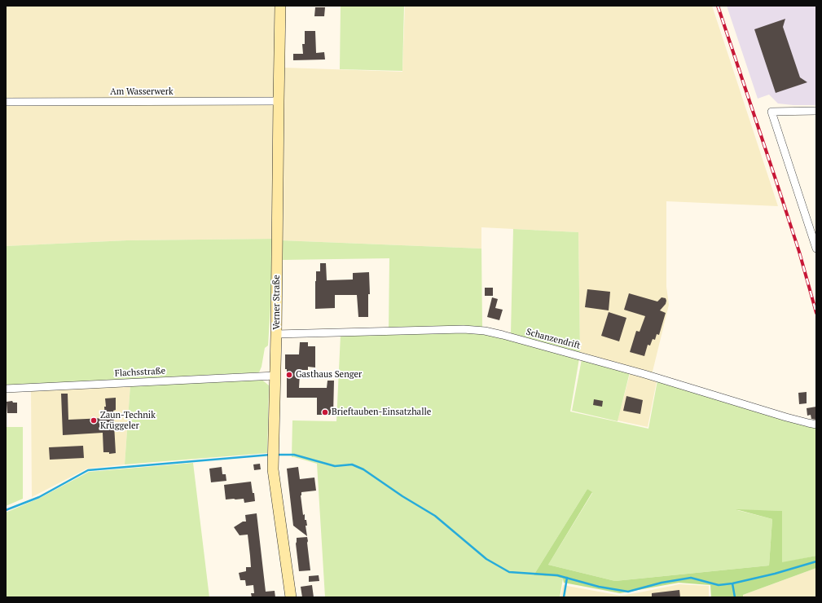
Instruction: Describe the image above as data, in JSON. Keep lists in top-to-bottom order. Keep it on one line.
{"streets":{"street":["Am Wasserwerk","Verner Straße","Schanzendrift","Flachsstraße"]},"crossings":[["Am Wasserwerk","Verner Straße"],["Verner Straße","Schanzendrift"],["Verner Straße","Flachsstraße"]],"places":["Gasthaus Senger","Brieftauben-Einsatzhalle","Zaun-Technik Krüggeler"]}
